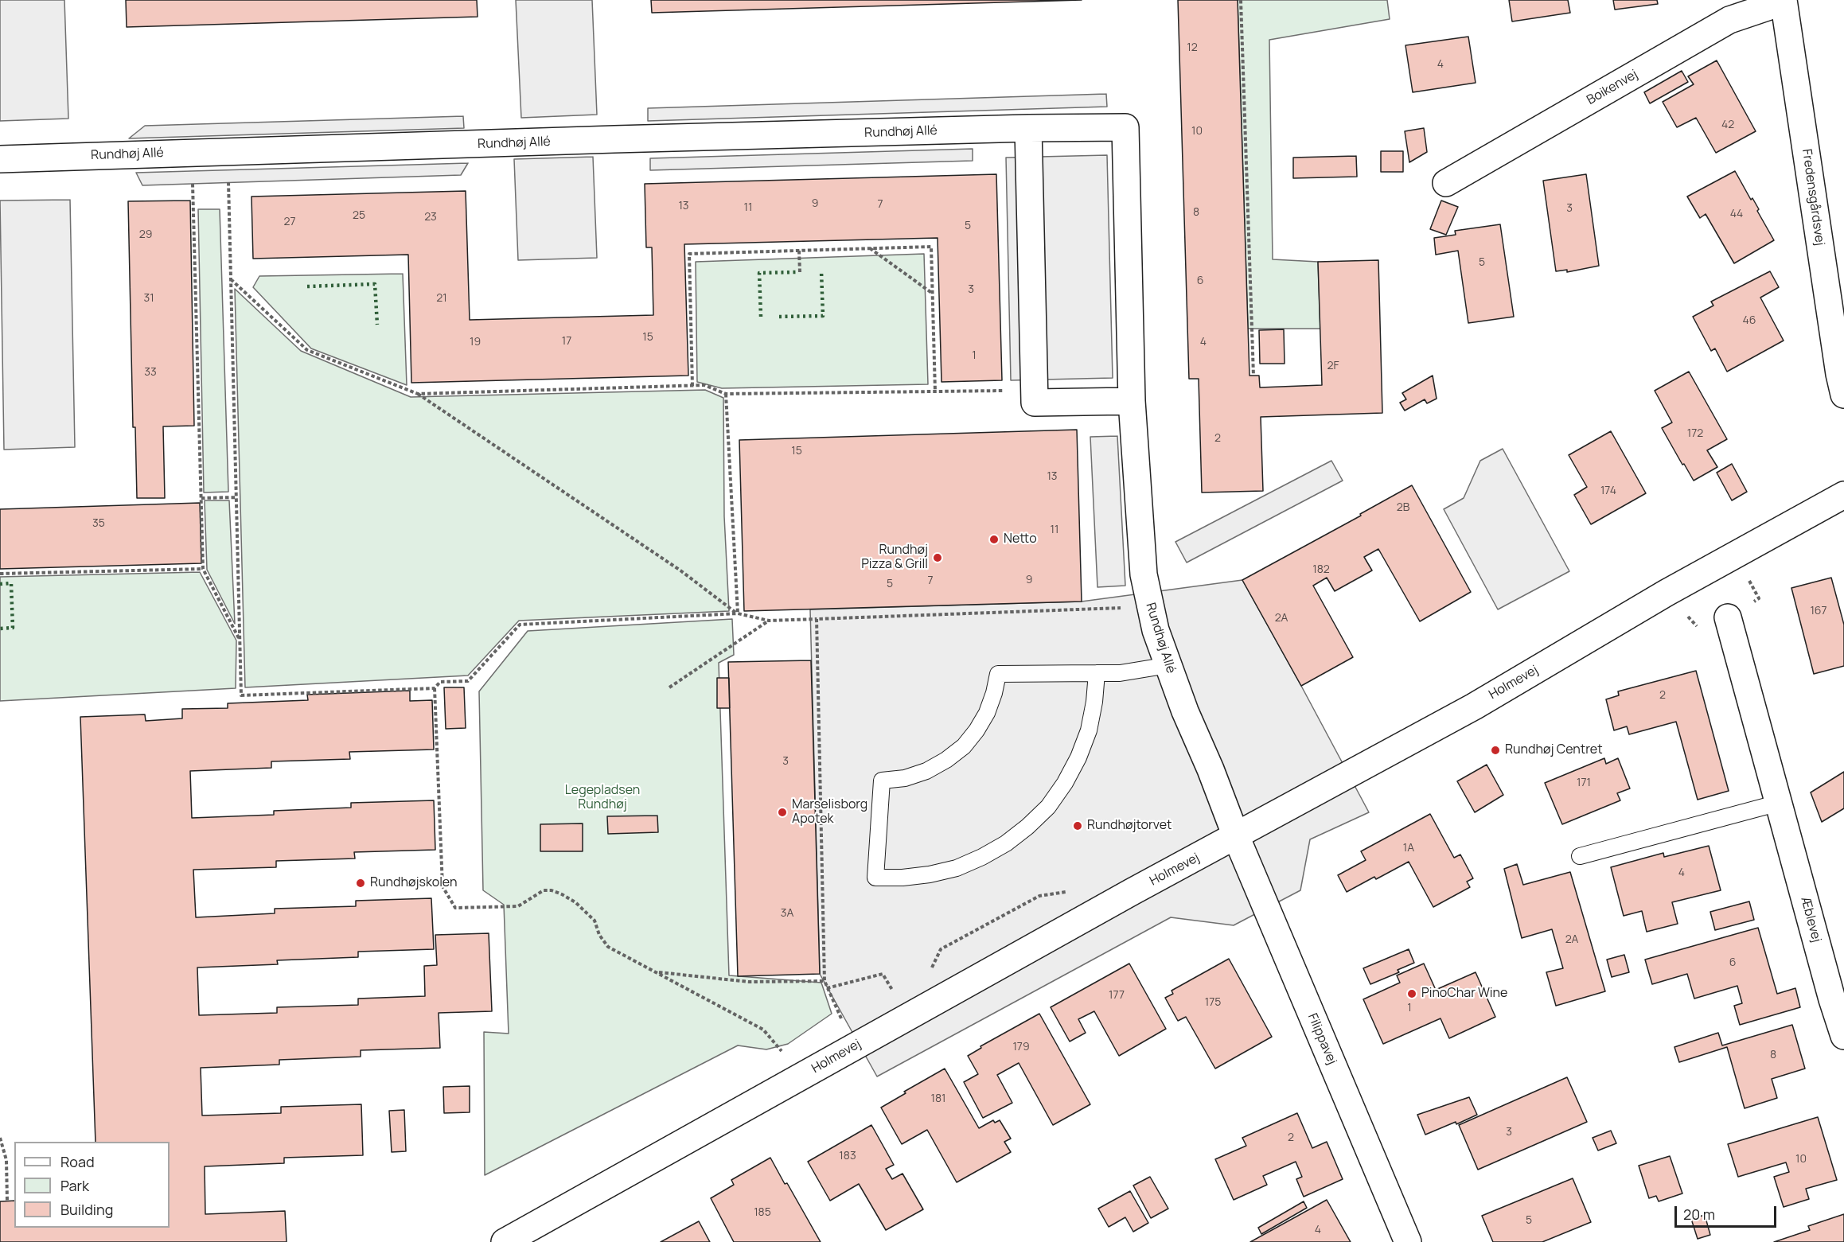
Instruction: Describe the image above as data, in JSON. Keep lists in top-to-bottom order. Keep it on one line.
{"streets":{"street":["Boikenvej","Rundhøj Allé","Fredensgårdsvej","Holmevej","Æblevej","Filippavej"]},"crossings":[["Boikenvej","Fredensgårdsvej"],["Rundhøj Allé","Holmevej"],["Rundhøj Allé","Filippavej"],["Holmevej","Filippavej"]],"parks":["Legepladsen Rundhøj"],"places":["Netto","Rundhøj Pizza & Grill","Rundhøj Centret","Marselisborg Apotek","Rundhøjtorvet","Rundhøjskolen","PinoChar Wine"],"house_numbers":["12","4","42","10","9","7","13","11","3","8","44","25","23","27","5","29","5","6","3","31","21","46","15","17","19","4","1","2F","33","172","2","15","13","174","2B","35","11","182","9","7","5","167","2A","2","3","171","1A","4","3A","2A","6","177","175","1","179","8","181","3","2","183","10","185","5","4"],"legend":["Road","Park","Building"],"scale_bar":"20 m"}
